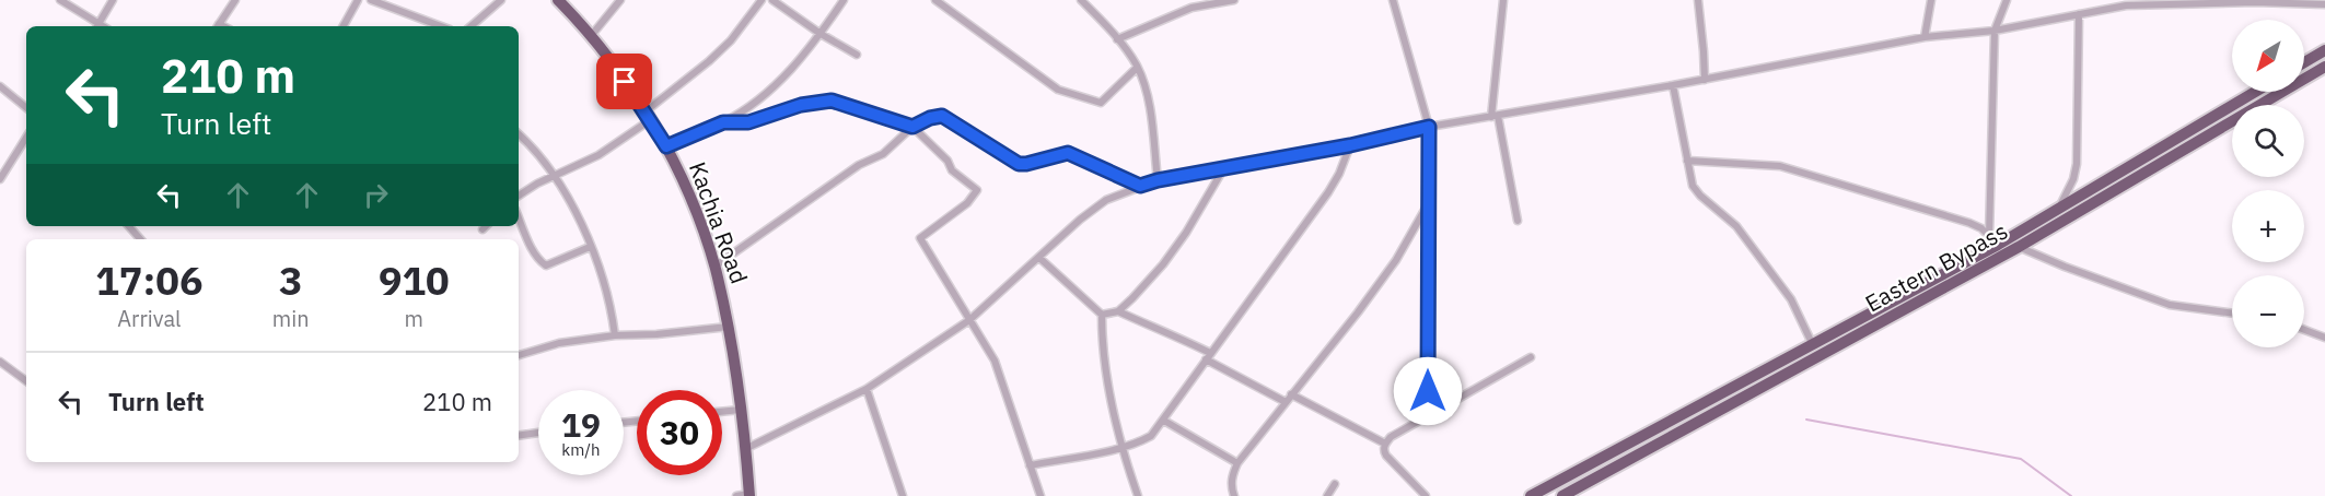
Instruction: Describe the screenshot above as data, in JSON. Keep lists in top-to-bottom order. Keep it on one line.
{"streets":{"highway":["Kachia Road","Eastern Bypass"]},"north":"bottom left","page":{"map_buttons":["+","−"],"turn":["210 m","Turn left"],"eta":["17:06","Arrival","3","min","910","m"],"list":[{"name":"Turn left","value":"210 m"}],"speed":"19 km/h","limit":"30"}}
